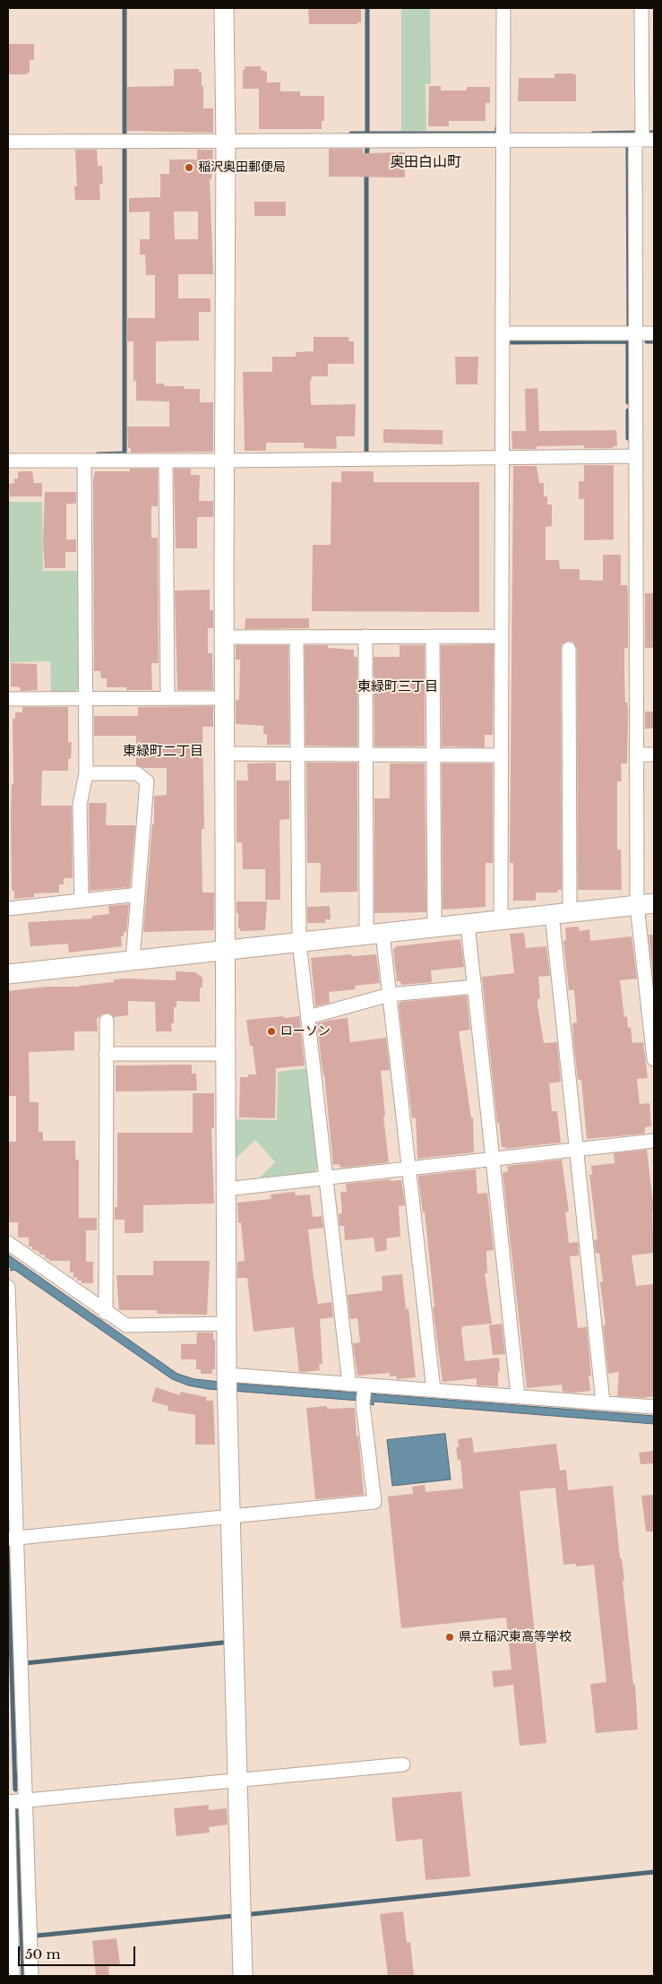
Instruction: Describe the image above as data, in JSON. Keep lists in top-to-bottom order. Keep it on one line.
{"districts":["奥田白山町","東緑町三丁目","東緑町二丁目"],"places":["稲沢奥田郵便局","ローソン","県立稲沢東高等学校"],"scale_bar":"50 m"}
